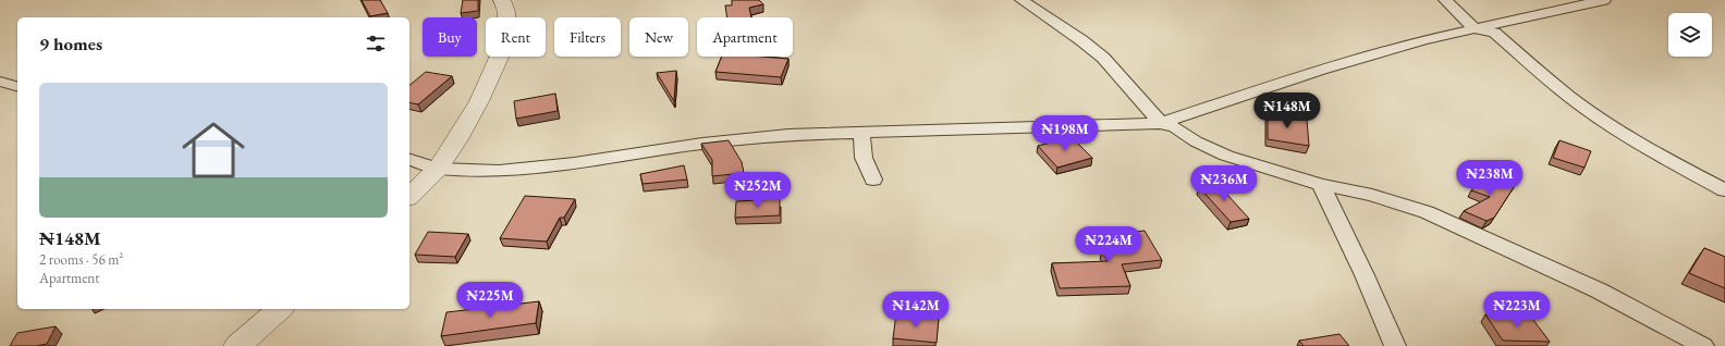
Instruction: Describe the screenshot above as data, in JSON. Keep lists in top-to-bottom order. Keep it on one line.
{"page":{"chip":["Buy","Rent","Filters","New","Apartment"],"heading":"9 homes","list":[{"name":"₦148M","note":"2 rooms · 56 m² · Apartment"}],"price":["₦148M","₦198M","₦238M","₦236M","₦252M","₦224M","₦225M","₦142M","₦223M"]}}
